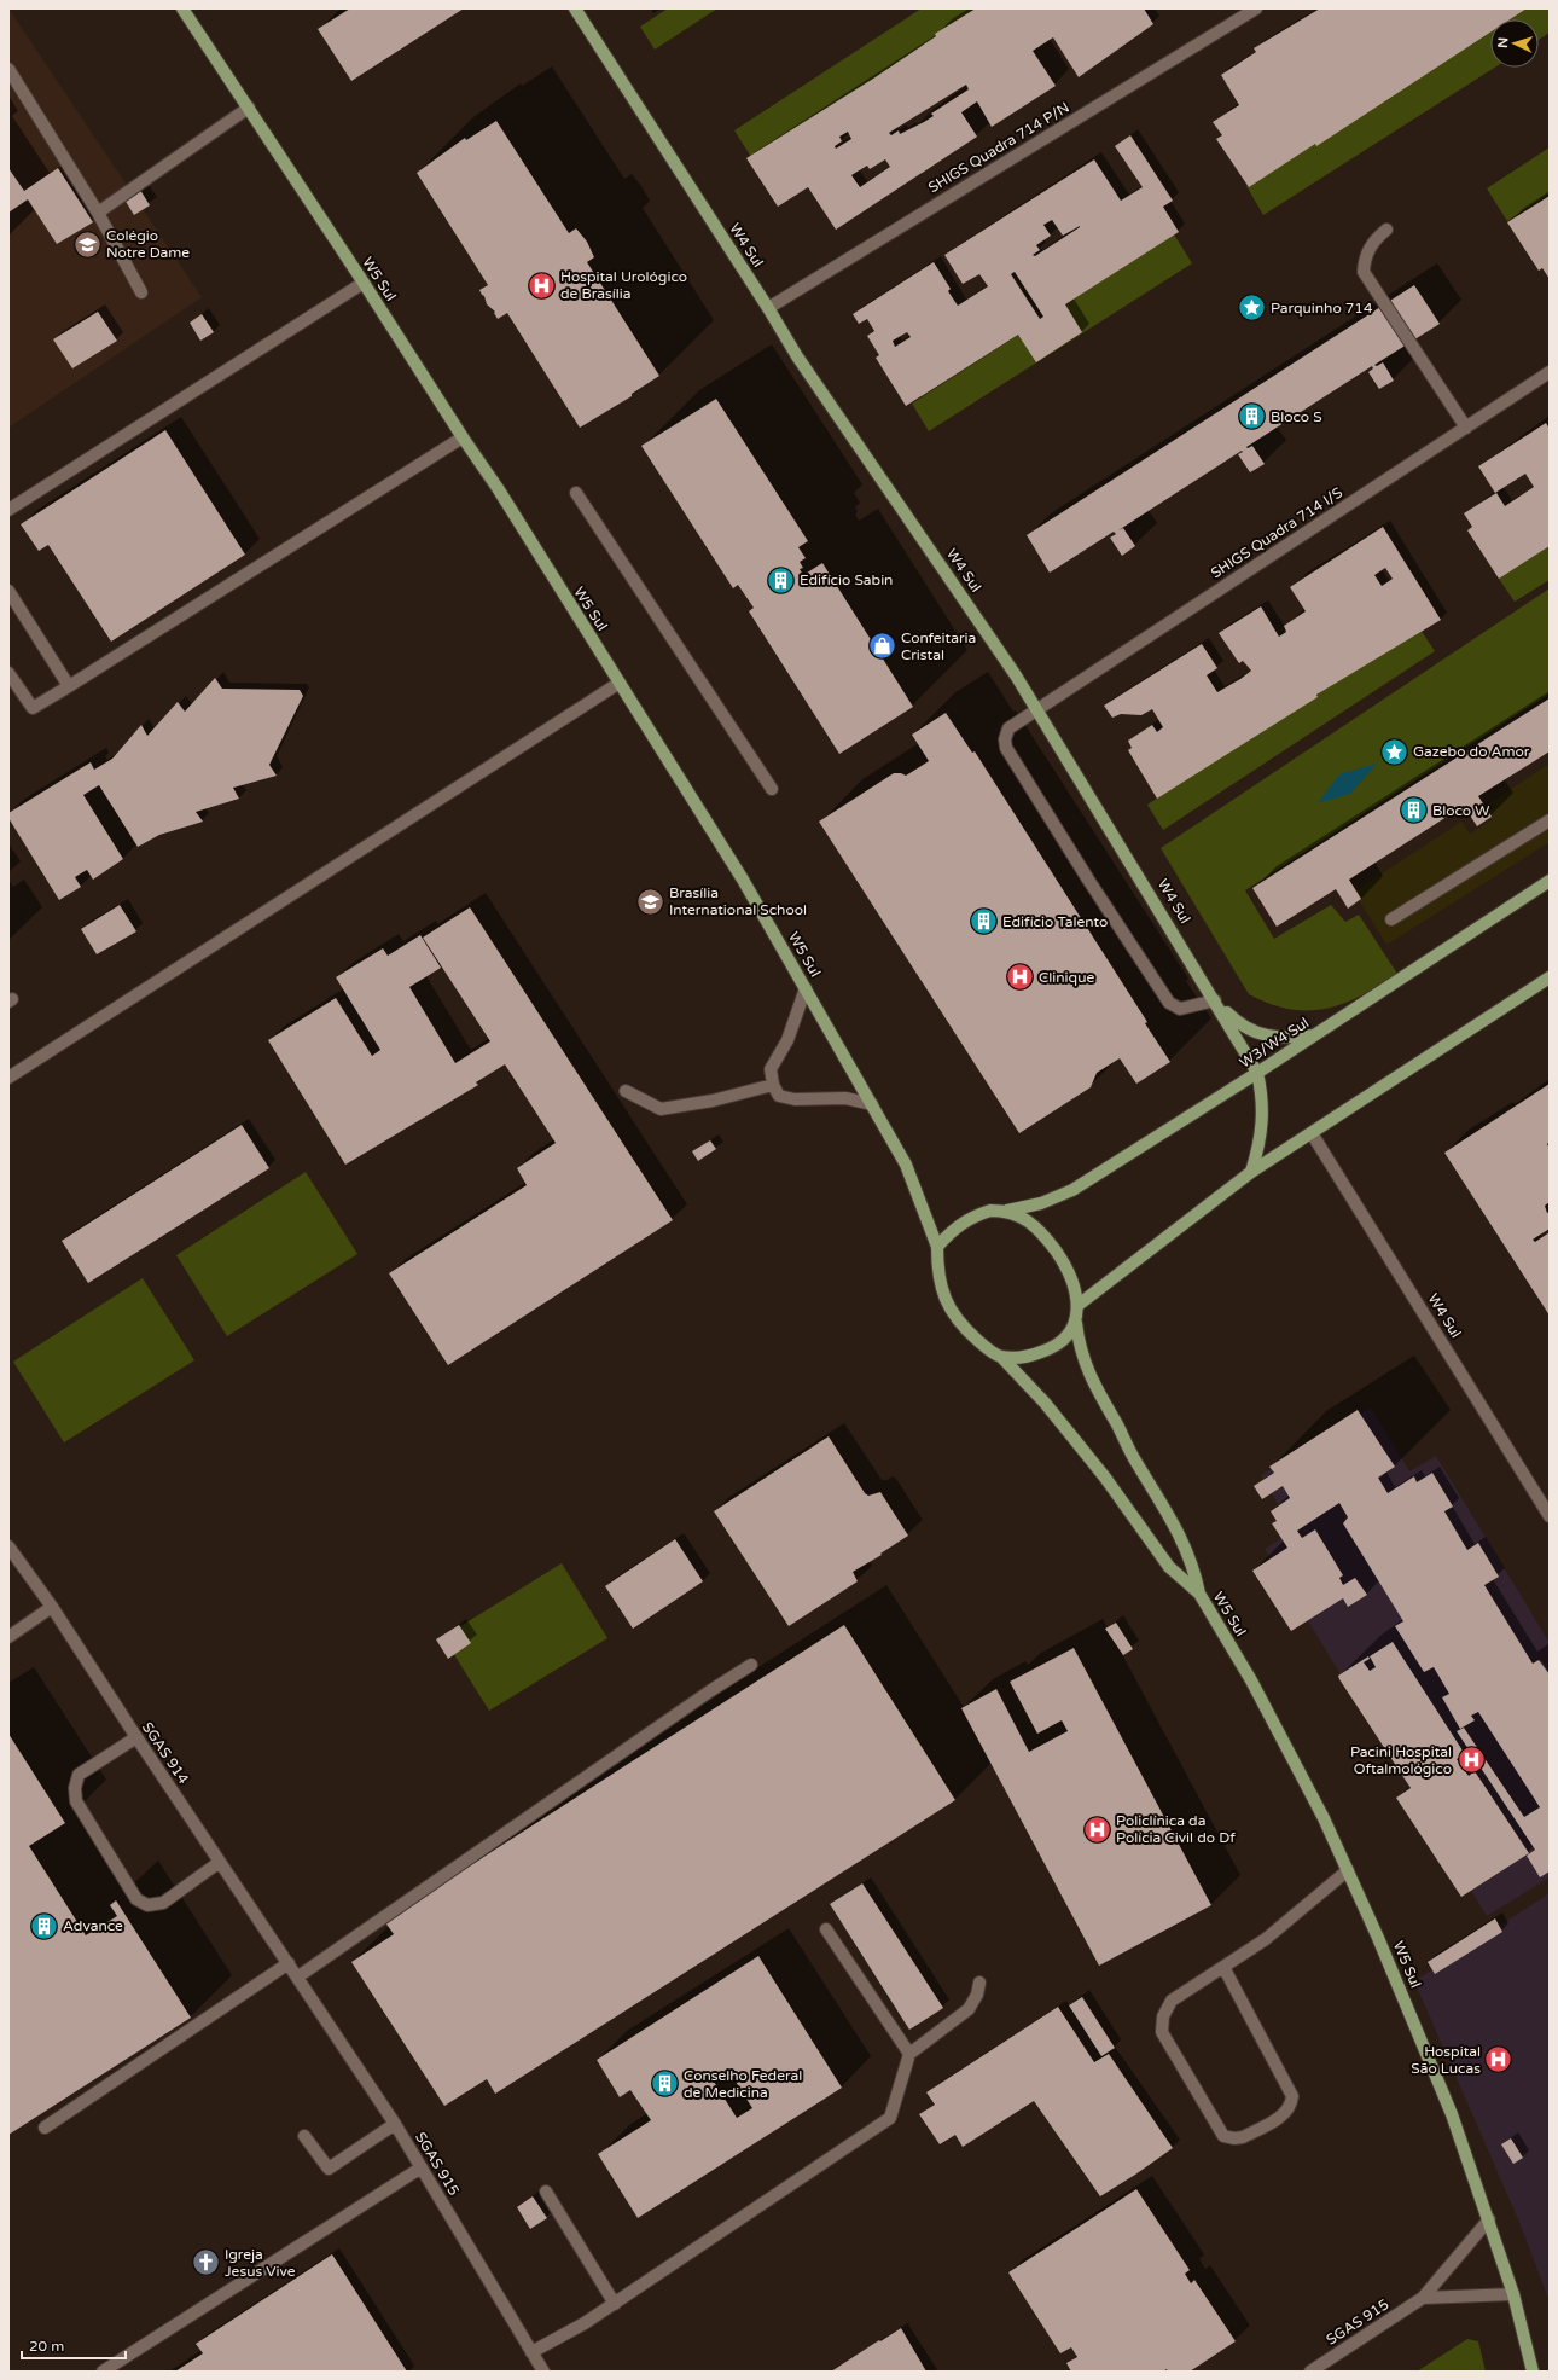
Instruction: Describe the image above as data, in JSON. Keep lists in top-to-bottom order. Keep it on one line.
{"streets":{"main road":["W4 Sul","W5 Sul","W3/W4 Sul"],"street":["SHIGS Quadra 714 P/N","SHIGS Quadra 714 I/S","SGAS 914","SGAS 915"]},"crossings":[["SHIGS Quadra 714 P/N","W4 Sul"],["W4 Sul","SHIGS Quadra 714 I/S"],["W4 Sul","W3/W4 Sul"],["W5 Sul","W3/W4 Sul"],["W5 Sul","SGAS 915"],["SGAS 914","SGAS 915"]],"places":{"school or university":["Colégio Notre Dame","Brasília International School"],"hospital":["Hospital Urológico de Brasília","Clinique","Pacini Hospital Oftalmológico","Policlínica da Polícia Civil do Df","Hospital São Lucas"],"place":["Parquinho 714","Gazebo do Amor"],"building":["Bloco S","Edifício Sabin","Bloco W","Edifício Talento","Advance","Conselho Federal de Medicina"],"shop":["Confeitaria Cristal"],"church":["Igreja Jesus Vive"]},"scale_bar":"20 m","north":"left"}
